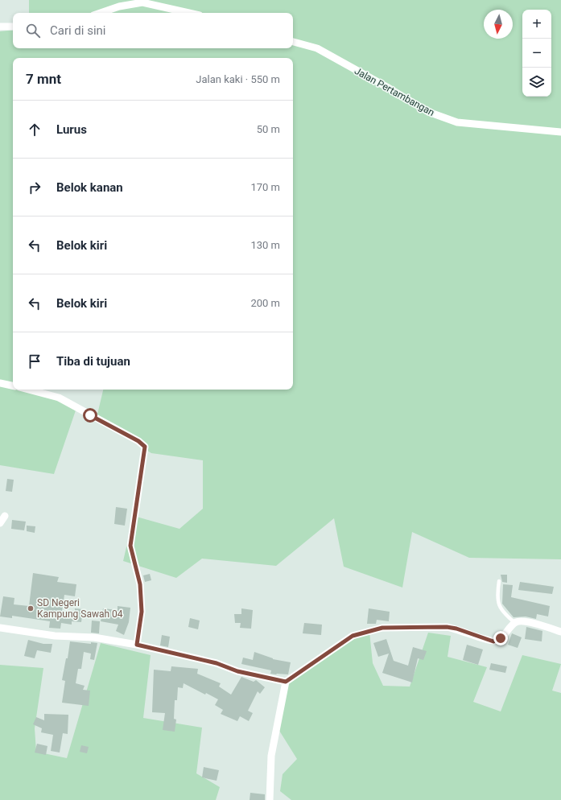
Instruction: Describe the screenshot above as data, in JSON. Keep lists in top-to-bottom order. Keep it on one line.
{"streets":{"street":["Jalan Pertambangan"]},"places":["SD Negeri Kampung Sawah 04"],"north":"bottom","page":{"map_buttons":["+","−"],"search":"Cari di sini","heading":["7 mnt","Jalan kaki · 550 m"],"list":[["Lurus","50 m"],["Belok kanan","170 m"],["Belok kiri","130 m"],["Belok kiri","200 m"],"Tiba di tujuan"]}}
